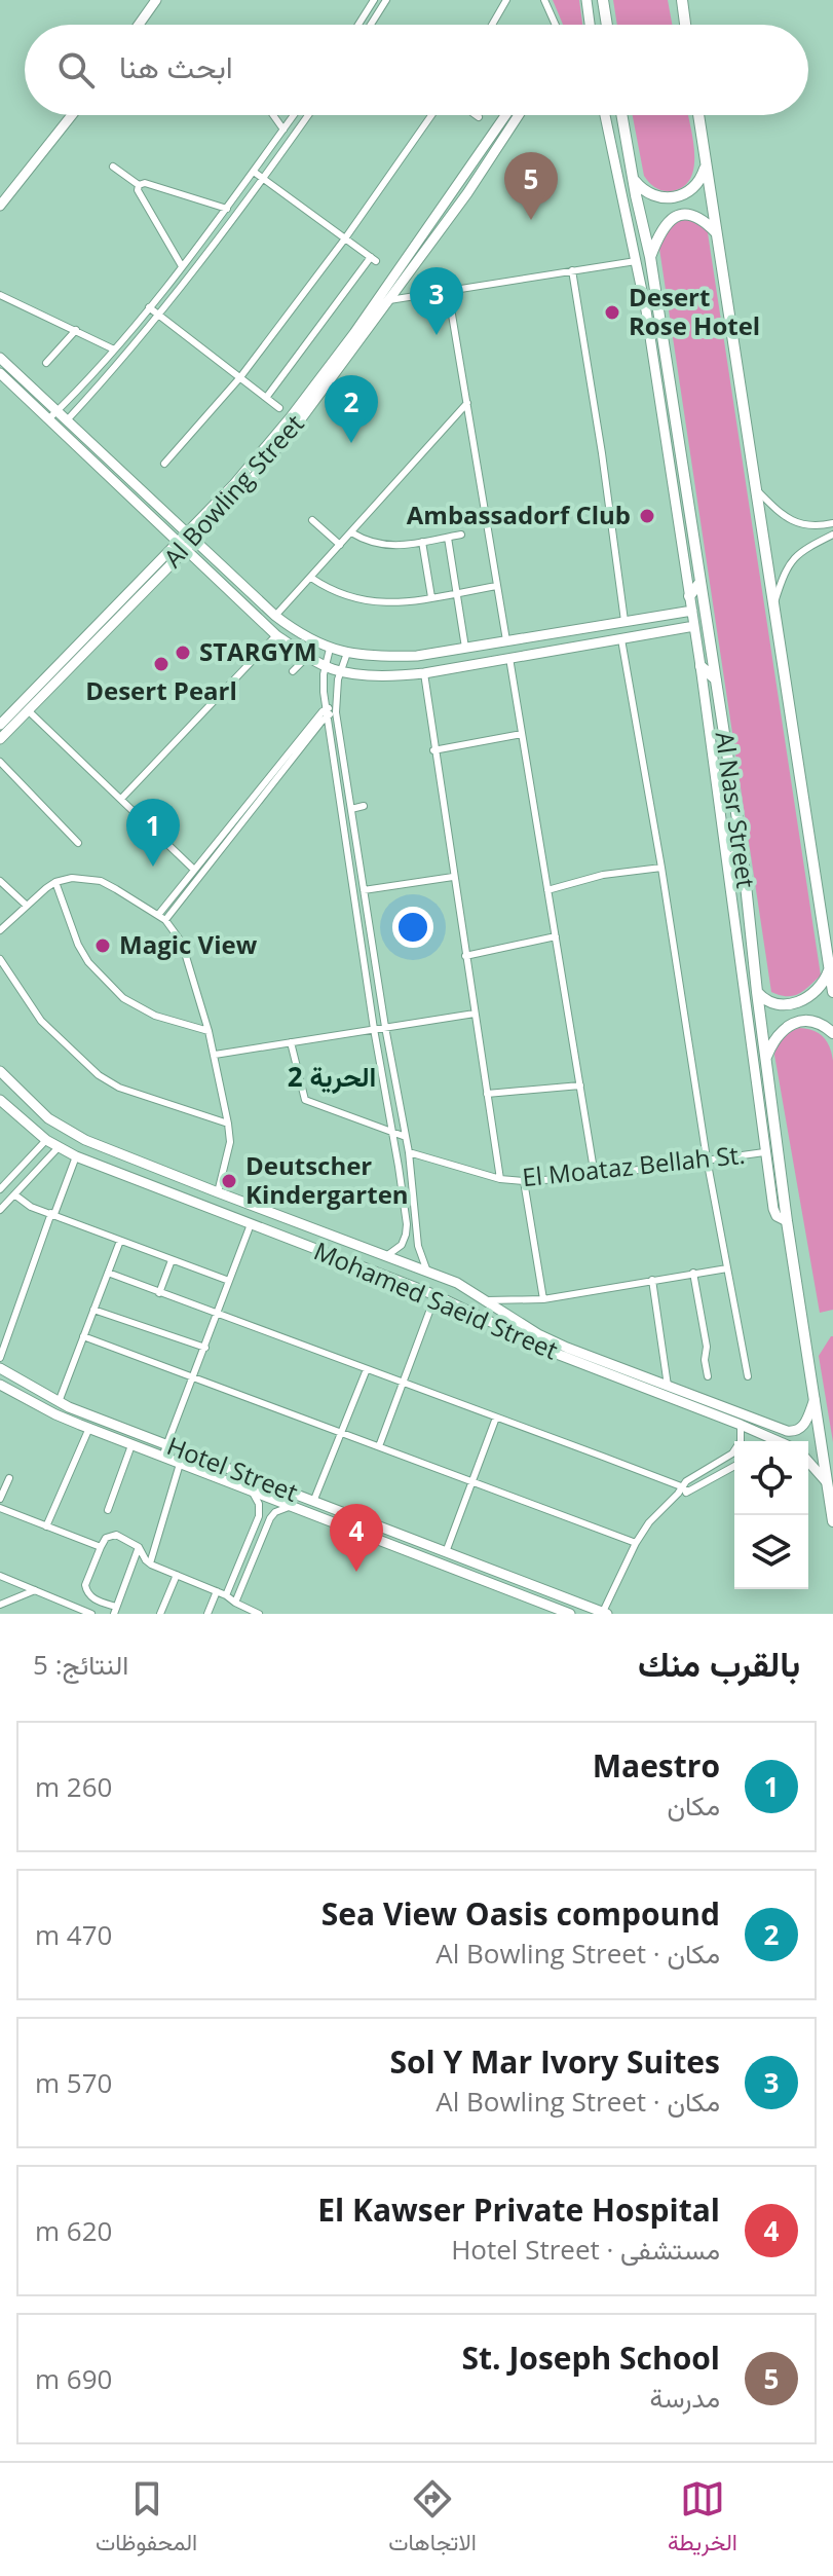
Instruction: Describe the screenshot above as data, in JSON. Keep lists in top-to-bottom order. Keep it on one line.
{"streets":{"main road":["Al Nasr Street"],"street":["Al Bowling Street","El Moataz Bellah St.","Mohamed Saeid Street","Hotel Street"]},"crossings":[["Al Nasr Street","Mohamed Saeid Street"]],"districts":["الحرية 2"],"places":["Desert Rose Hotel","Ambassadorf Club","STARGYM","Desert Pearl","Magic View","Deutscher Kindergarten"],"page":{"search":"ابحث هنا","pins":["5","3","2","1","4"],"heading":["بالقرب منك","النتائج: 5"],"list":[{"mark":"1","name":"Maestro","note":"مكان","value":"260 m"},{"mark":"2","name":"Sea View Oasis compound","note":"مكان · Al Bowling Street","value":"470 m"},{"mark":"3","name":"Sol Y Mar Ivory Suites","note":"مكان · Al Bowling Street","value":"570 m"},{"mark":"4","name":"El Kawser Private Hospital","note":"مستشفى · Hotel Street","value":"620 m"},{"mark":"5","name":"St. Joseph School","note":"مدرسة","value":"690 m"}],"nav":["الخريطة","الاتجاهات","المحفوظات"]}}
